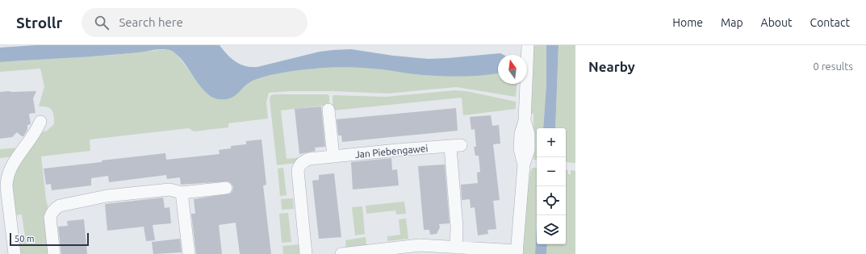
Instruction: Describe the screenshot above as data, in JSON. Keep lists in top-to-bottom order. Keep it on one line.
{"streets":{"street":["Jan Piebengawei"]},"scale_bar":"50 m","north":"top","page":{"header":"Strollr","search":"Search here","nav":["Home","Map","About","Contact"],"heading":["Nearby","0 results"],"map_buttons":["+","−"],"scale":"50 m"}}
